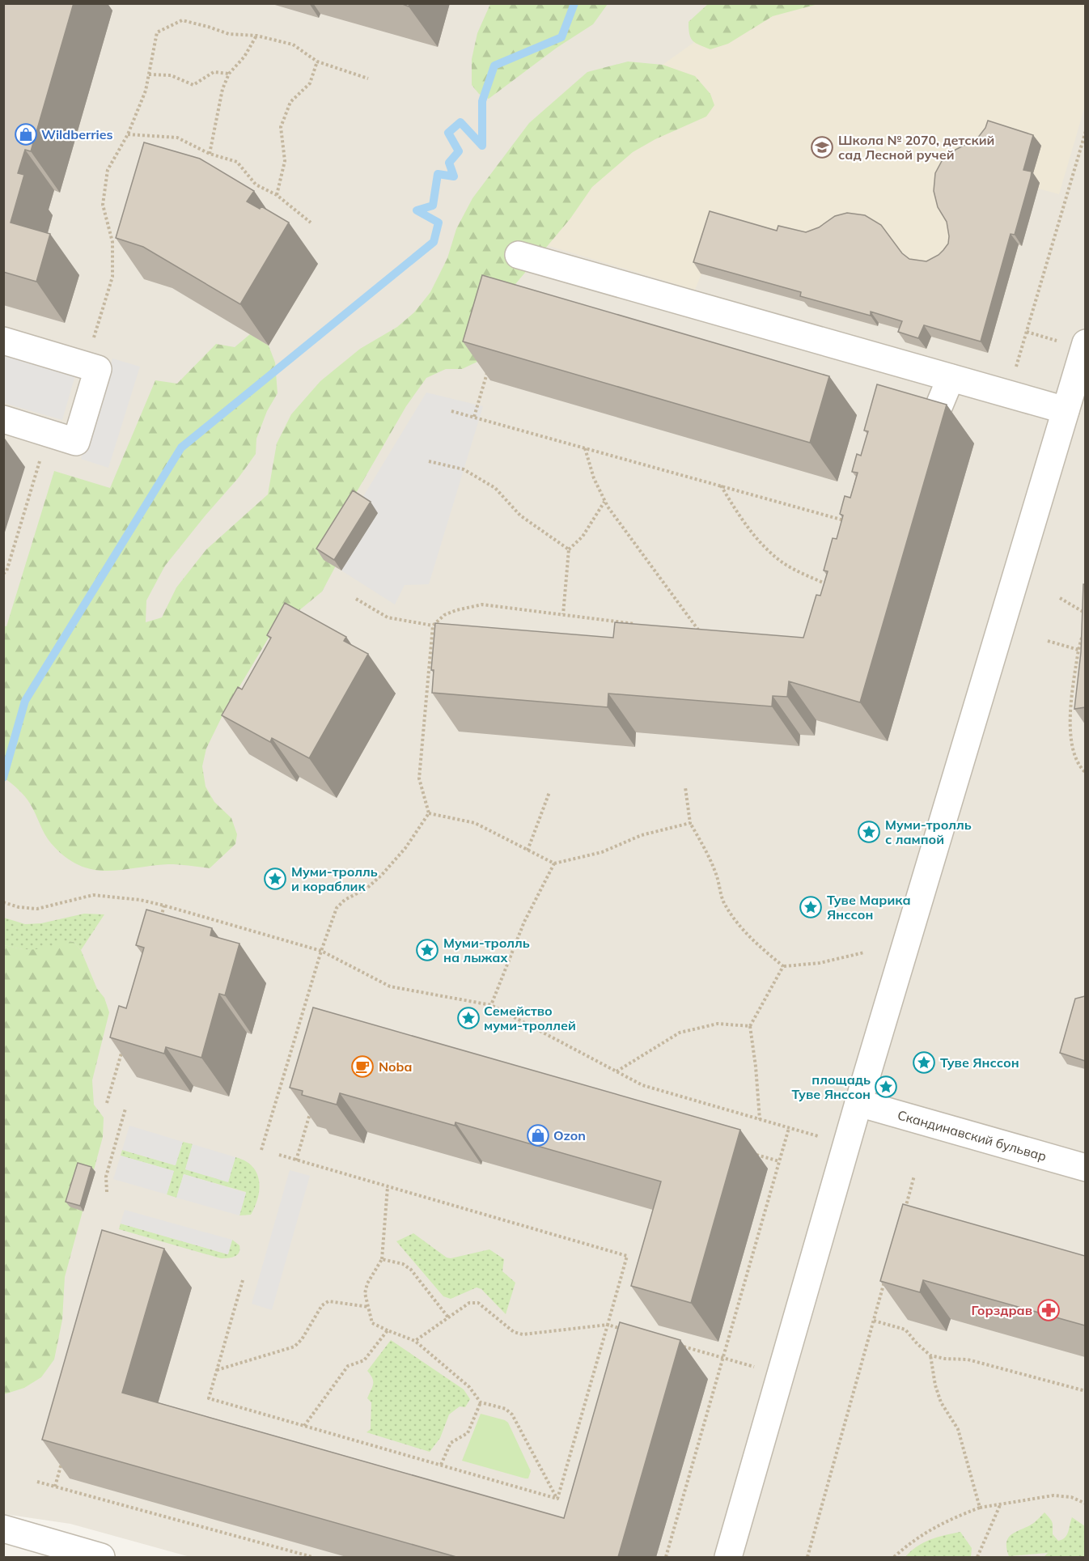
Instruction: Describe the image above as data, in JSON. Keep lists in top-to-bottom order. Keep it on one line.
{"streets":{"street":["Скандинавский бульвар"]},"places":{"shop":["Wildberries","Ozon"],"school or university":["Школа № 2070, детский сад Лесной ручей"],"place":["Муми-тролль с лампой","Муми-тролль и кораблик","Туве Марика Янссон","Муми-тролль на лыжах","Семейство муми-троллей","Туве Янссон","площадь Туве Янссон"],"cafe":["Noba"],"pharmacy":["Горздрав"]}}
